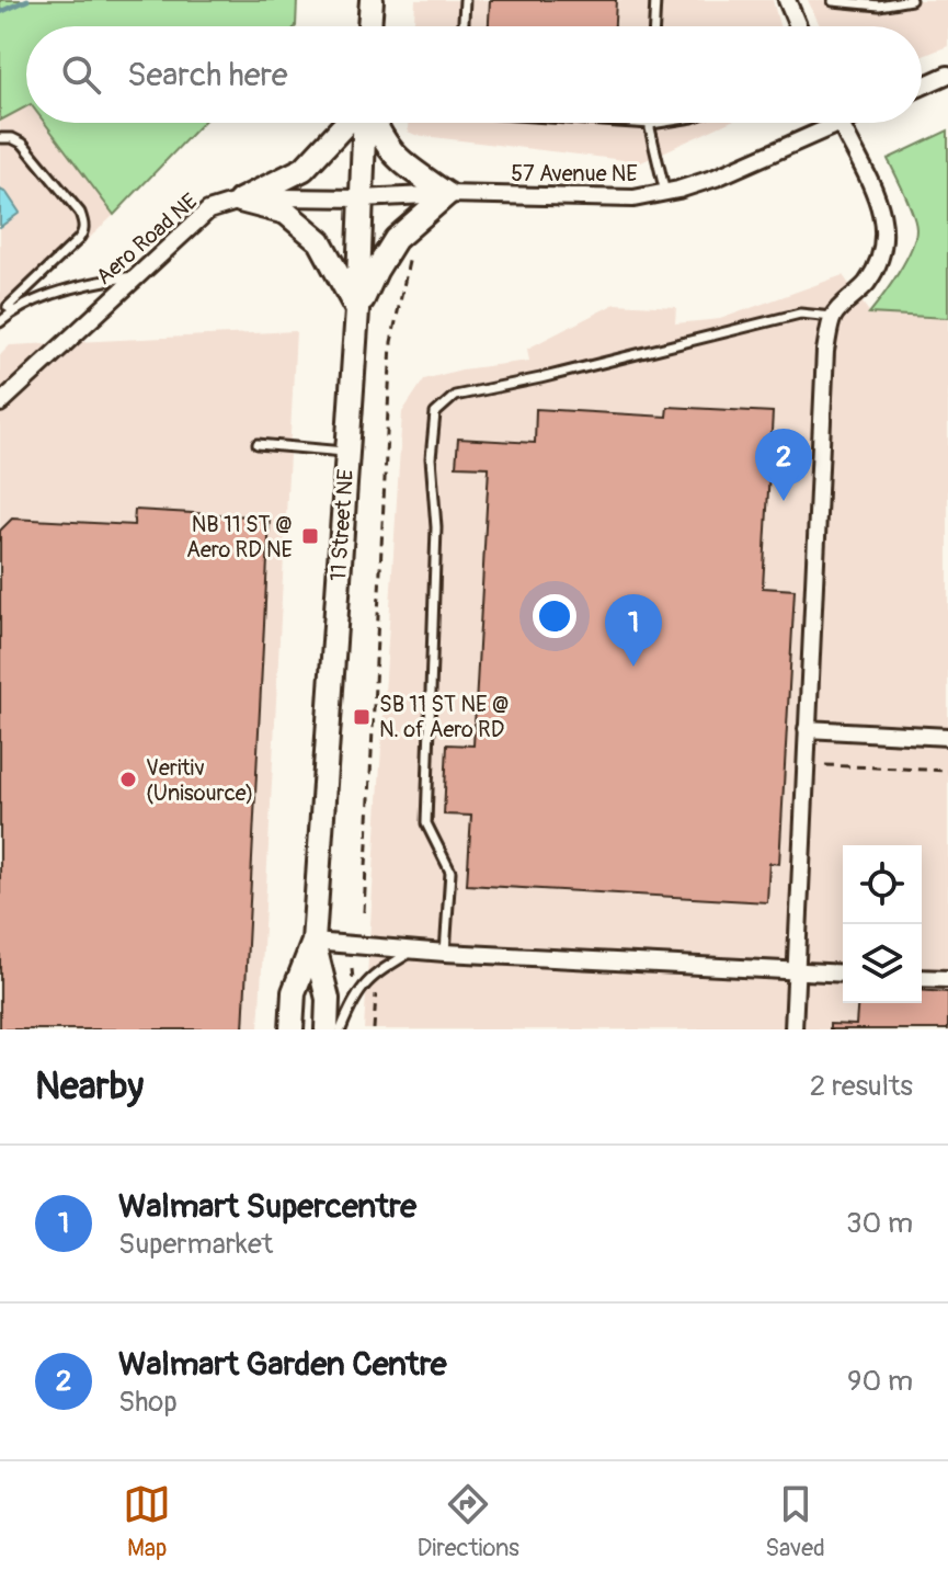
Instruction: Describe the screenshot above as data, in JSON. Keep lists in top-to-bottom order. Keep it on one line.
{"streets":{"street":["57 Avenue NE","Aero Road NE","11 Street NE"]},"crossings":[["57 Avenue NE","Aero Road NE"],["57 Avenue NE","11 Street NE"],["Aero Road NE","11 Street NE"]],"places":{"transit":["NB 11 ST @ Aero RD NE","SB 11 ST NE @ N. of Aero RD"],"other":["Veritiv (Unisource)"]},"page":{"search":"Search here","pins":["2","1"],"heading":["Nearby","2 results"],"list":[{"mark":"1","name":"Walmart Supercentre","note":"Supermarket","value":"30 m"},{"mark":"2","name":"Walmart Garden Centre","note":"Shop","value":"90 m"}],"nav":["Map","Directions","Saved"]}}
